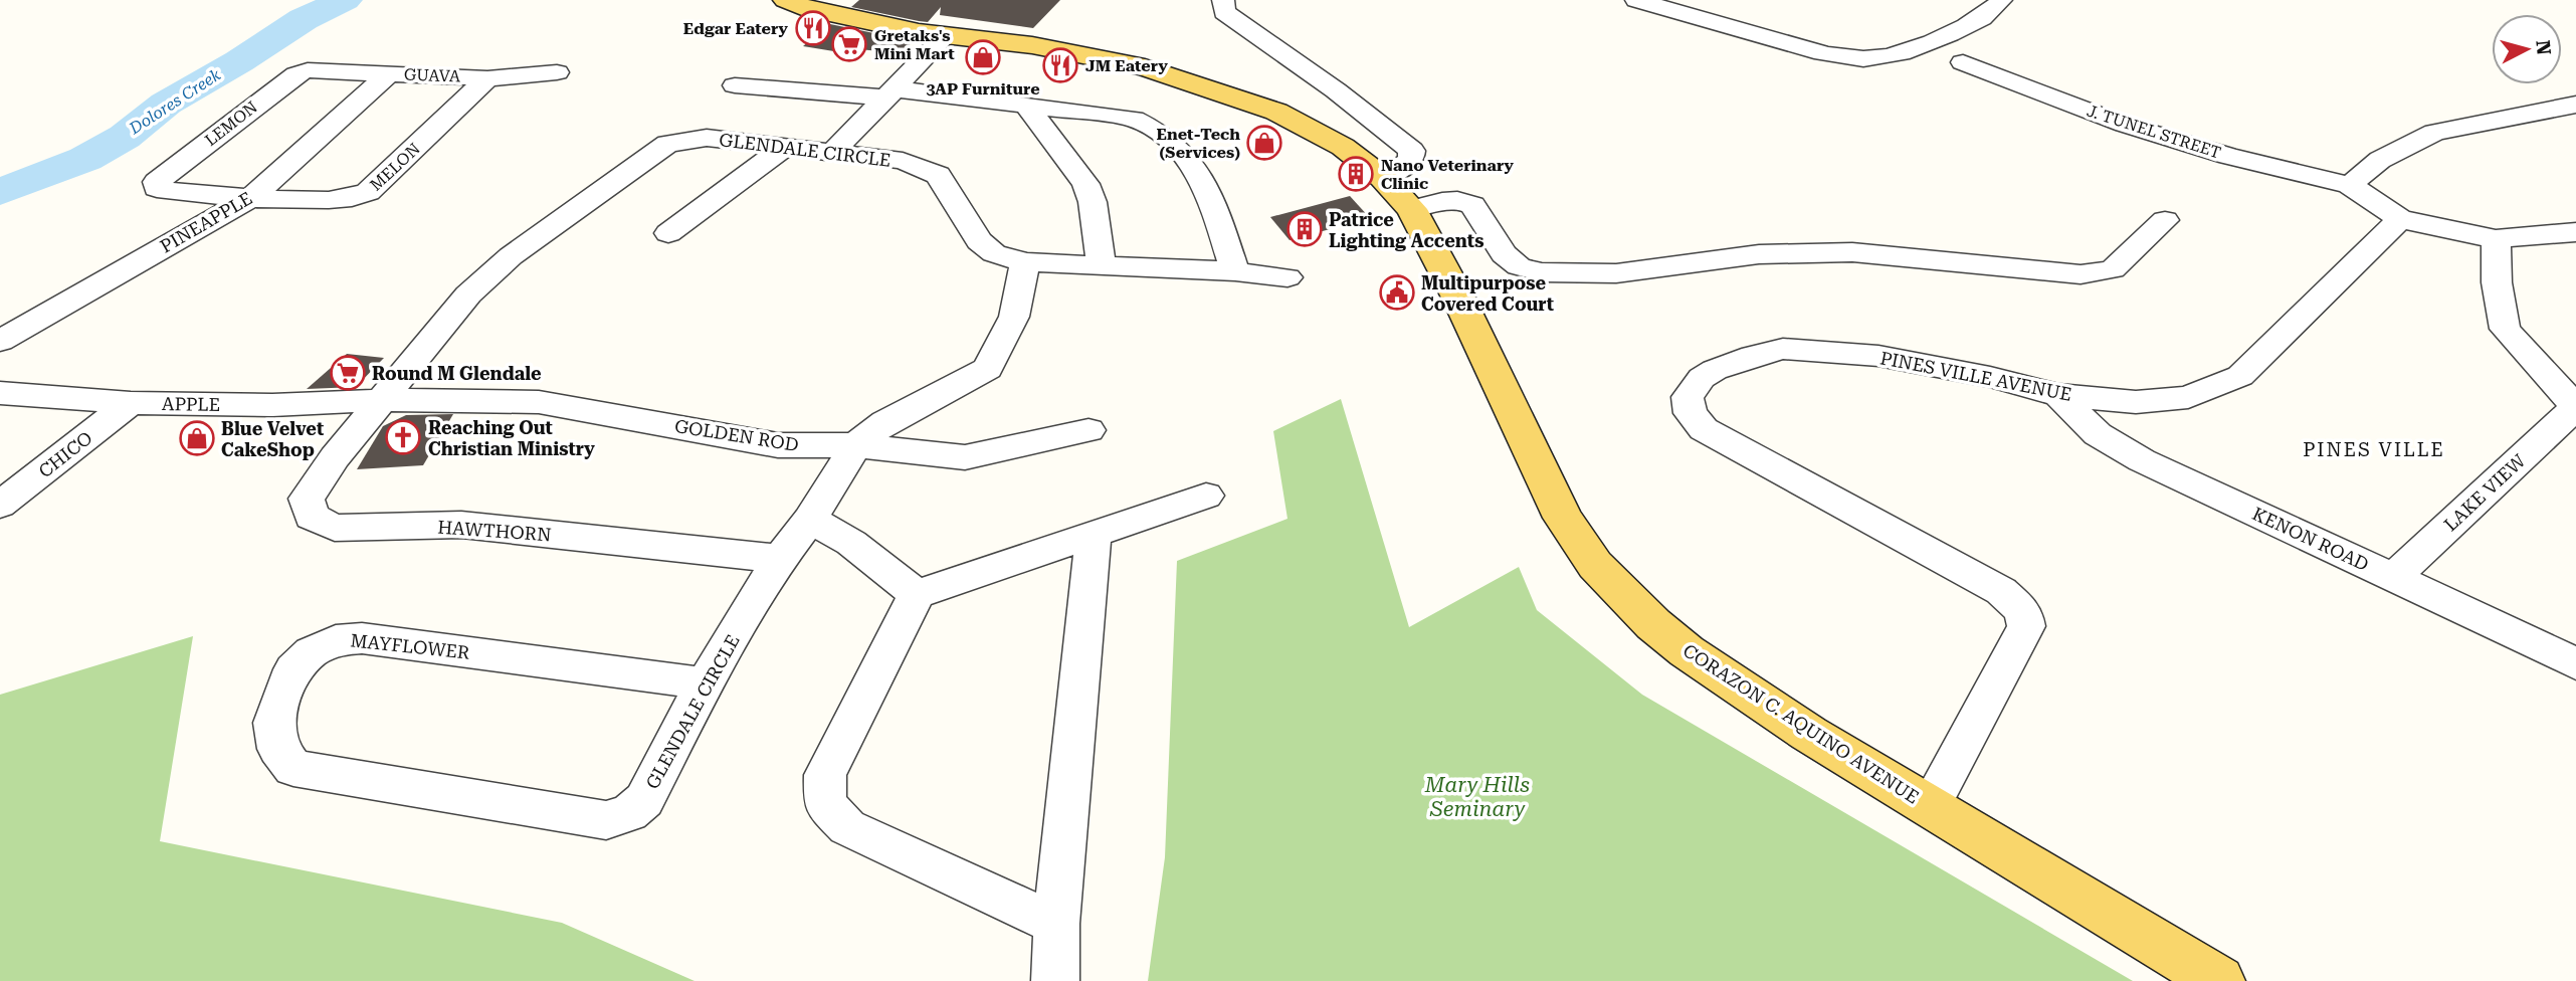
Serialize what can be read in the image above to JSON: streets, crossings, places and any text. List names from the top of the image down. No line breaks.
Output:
{"streets":{"main road":["CORAZON C. AQUINO AVENUE"],"street":["GUAVA","LEMON","J. TUNEL STREET","GLENDALE CIRCLE","MELON","PINEAPPLE","PINES VILLE AVENUE","APPLE","GOLDEN ROD","CHICO","LAKE VIEW","HAWTHORN","KENON ROAD","MAYFLOWER"]},"crossings":[["GUAVA","LEMON"],["GUAVA","MELON"],["GUAVA","PINEAPPLE"],["LEMON","MELON"],["GLENDALE CIRCLE","APPLE"],["GLENDALE CIRCLE","GOLDEN ROD"],["GLENDALE CIRCLE","HAWTHORN"],["GLENDALE CIRCLE","MAYFLOWER"],["MELON","PINEAPPLE"],["PINES VILLE AVENUE","KENON ROAD"],["PINES VILLE AVENUE","CORAZON C. AQUINO AVENUE"],["APPLE","GOLDEN ROD"],["APPLE","CHICO"],["APPLE","HAWTHORN"],["GOLDEN ROD","HAWTHORN"],["LAKE VIEW","KENON ROAD"]],"districts":["PINES VILLE"],"water":["Dolores Creek"],"parks":["Mary Hills Seminary"],"places":{"restaurant":["Edgar Eatery","JM Eatery"],"supermarket":["Gretaks's Mini Mart","Round M Glendale"],"shop":["3AP Furniture","Enet-Tech (Services)","Blue Velvet CakeShop"],"building":["Nano Veterinary Clinic","Patrice Lighting Accents"],"public building":["Multipurpose Covered Court"],"church":["Reaching Out Christian Ministry"]},"north":"right"}
